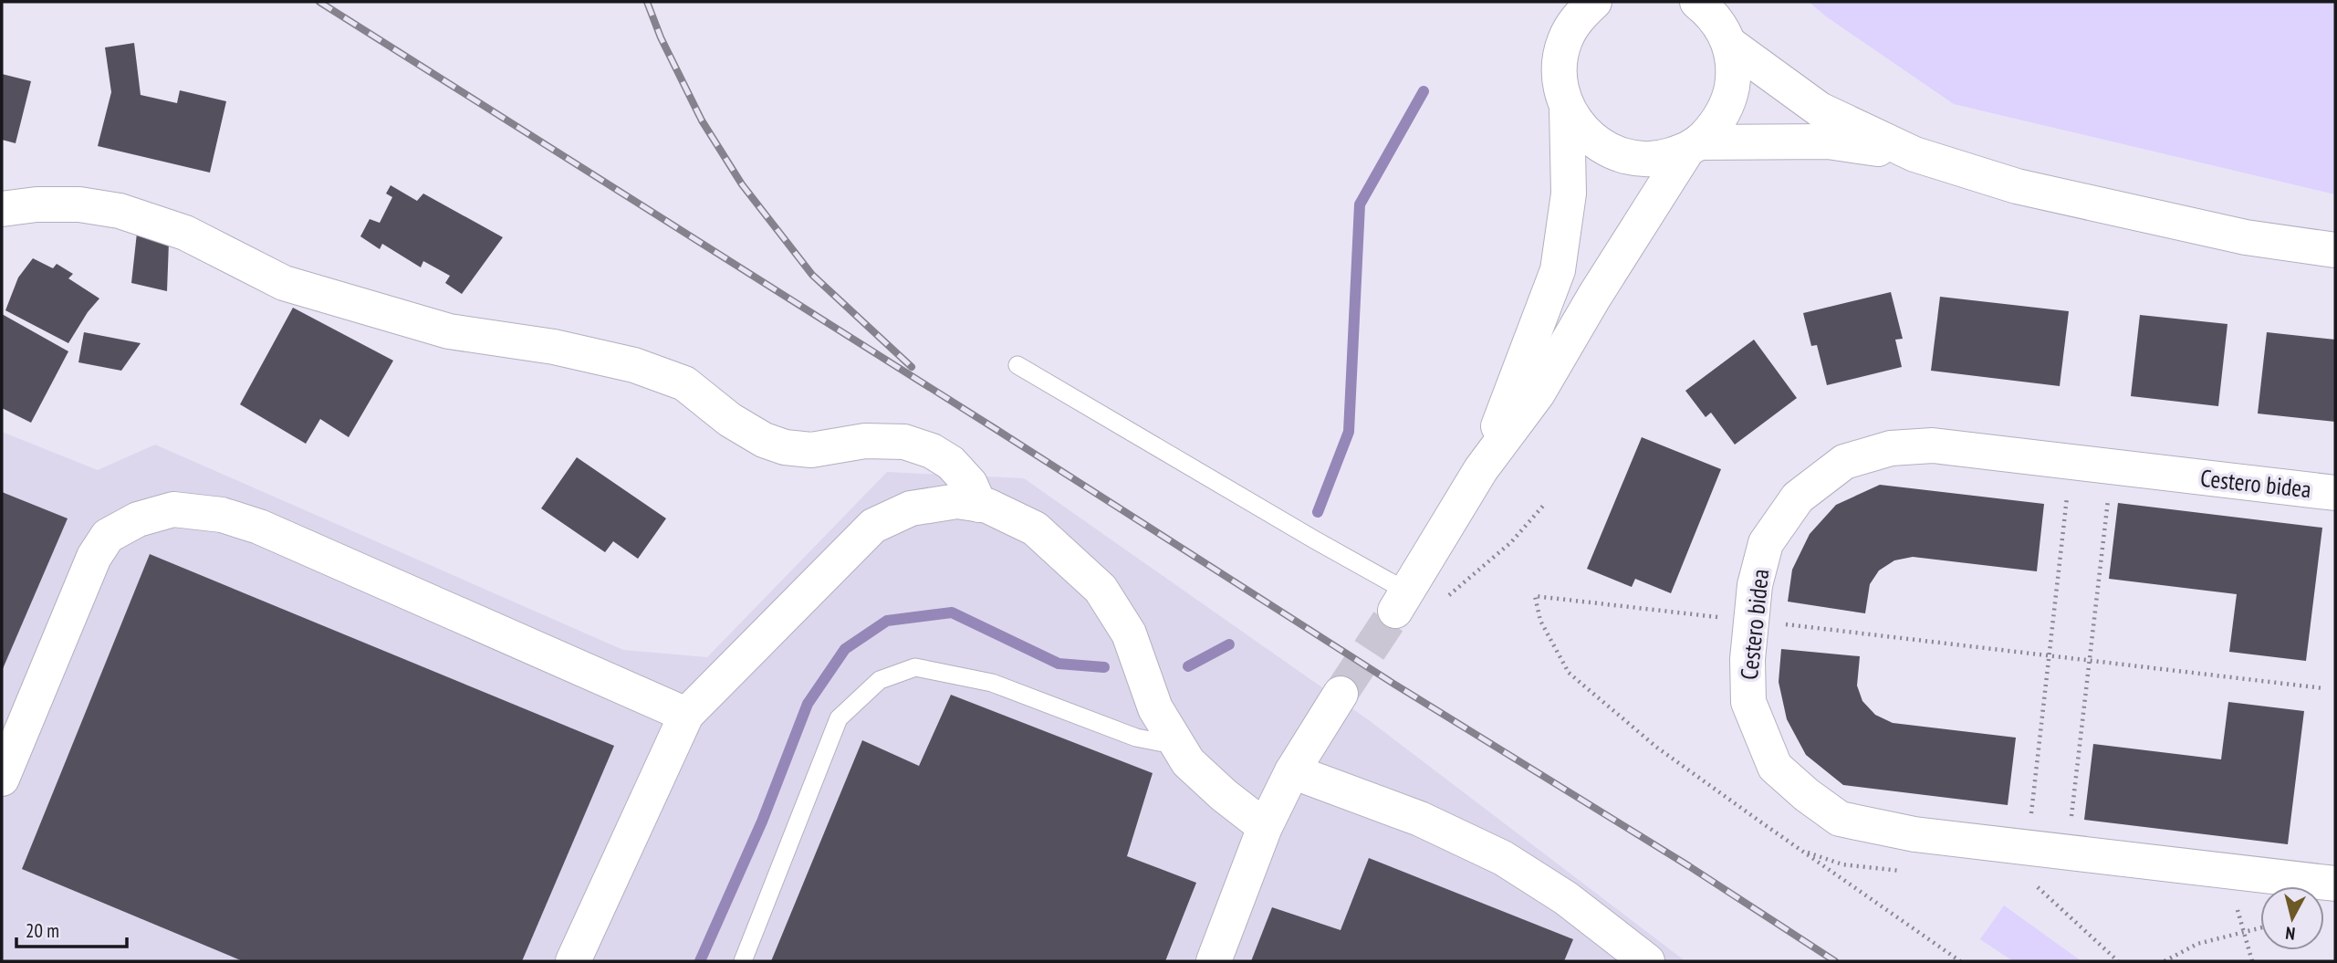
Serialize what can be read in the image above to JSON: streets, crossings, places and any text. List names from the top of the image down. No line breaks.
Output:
{"streets":{"street":["Cestero bidea"]},"scale_bar":"20 m","north":"bottom"}
